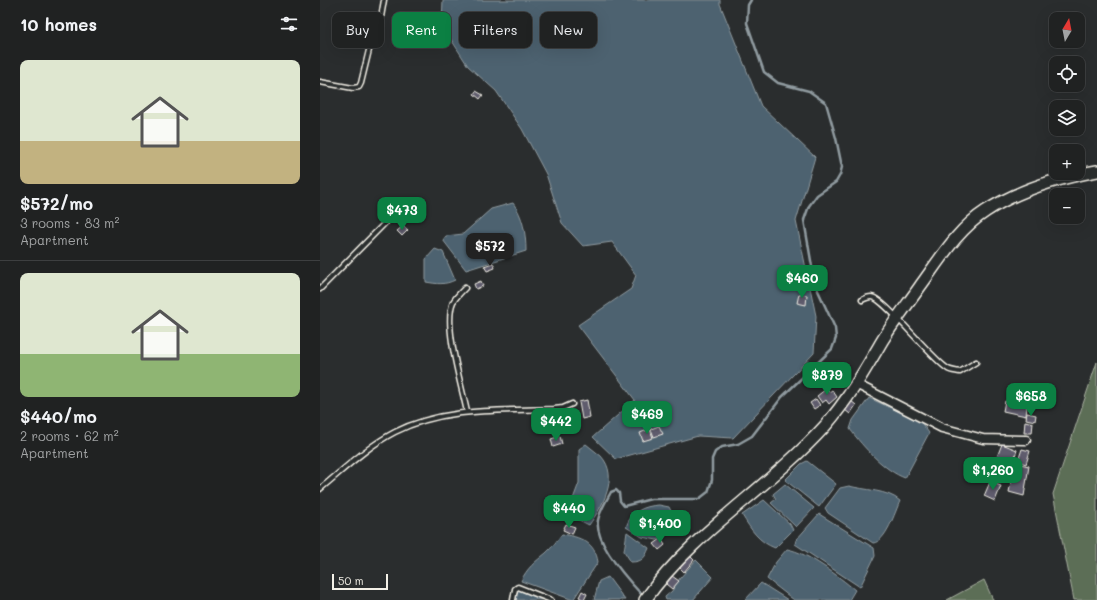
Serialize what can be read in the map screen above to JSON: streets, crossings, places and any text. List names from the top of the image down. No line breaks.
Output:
{"scale_bar":"50 m","north":"top","page":{"heading":"10 homes","map_buttons":["+","−"],"chip":["Buy","Rent","Filters","New"],"list":[{"name":"$572/mo","note":"3 rooms · 83 m² · Apartment"},{"name":"$440/mo","note":"2 rooms · 62 m² · Apartment"}],"price":["$473","$572","$460","$879","$658","$469","$442","$1,260","$440","$1,400"],"scale":"50 m"}}
